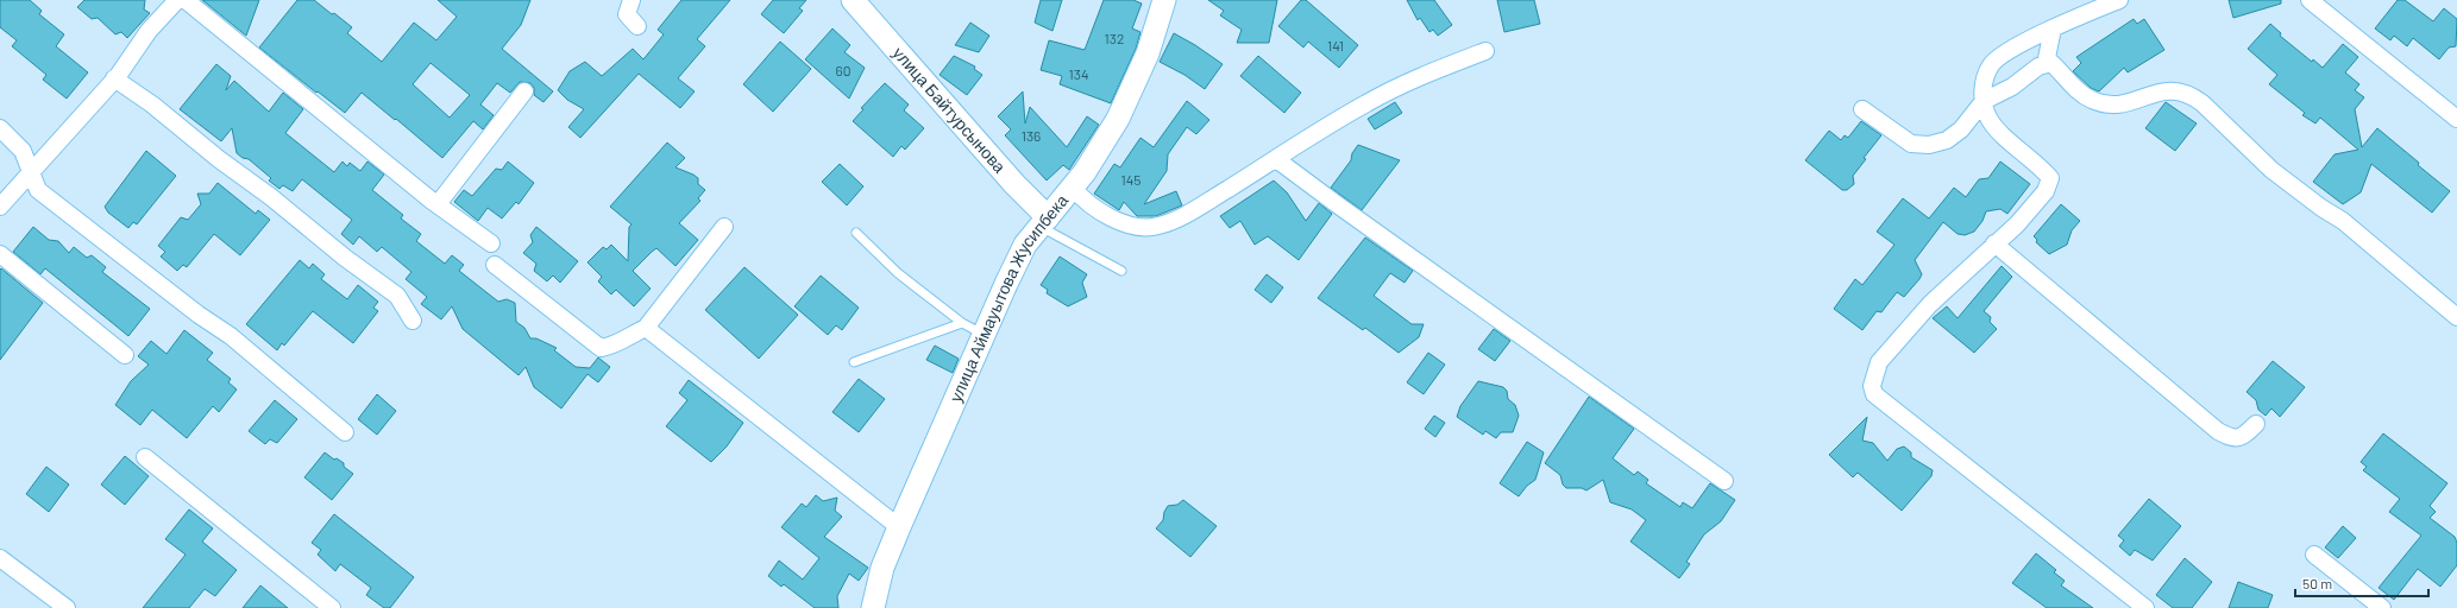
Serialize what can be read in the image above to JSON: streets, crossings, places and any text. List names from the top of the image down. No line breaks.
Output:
{"streets":{"street":["улица Байтурсынова","улица Аймауытова Жусипбека"]},"crossings":[["улица Байтурсынова","улица Аймауытова Жусипбека"]],"house_numbers":["132","141","60","134","136","145"],"scale_bar":"50 m"}
